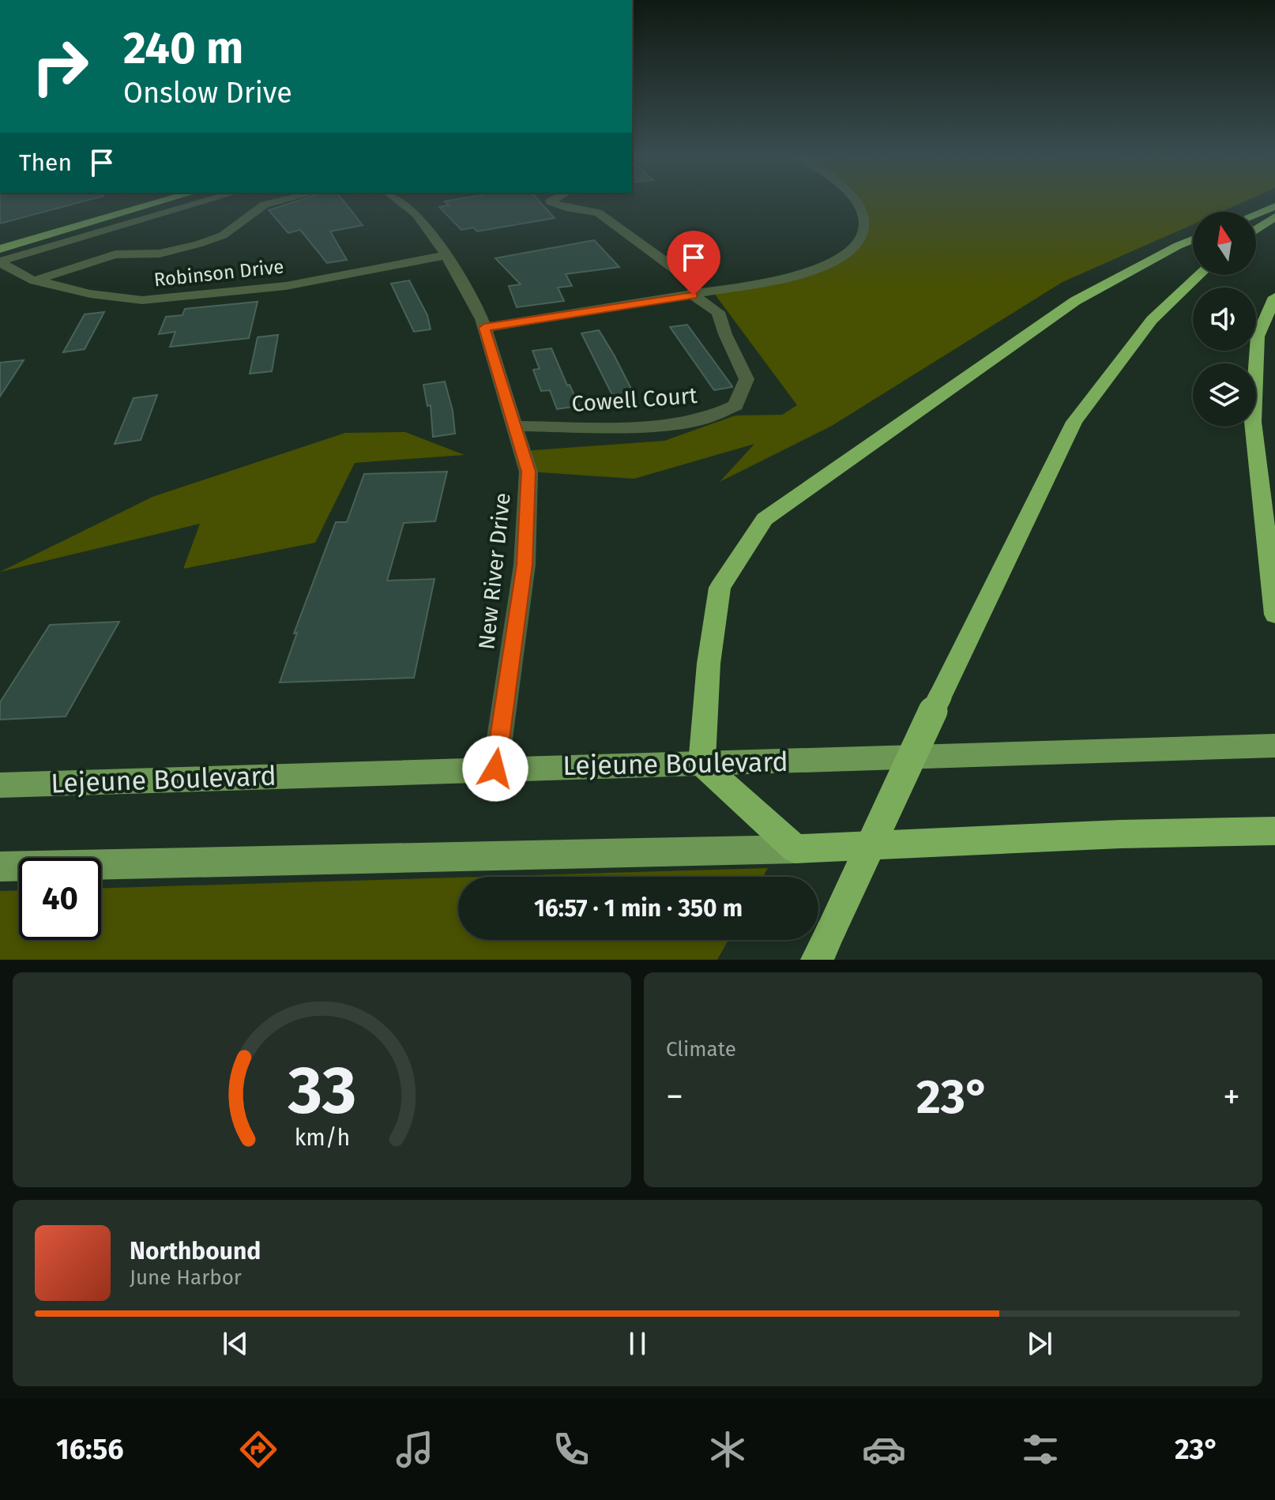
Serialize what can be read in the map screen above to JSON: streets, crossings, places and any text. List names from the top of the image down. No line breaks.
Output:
{"streets":{"main road":["Lejeune Boulevard"],"street":["Robinson Drive","Cowell Court","New River Drive"]},"crossings":[["Robinson Drive","New River Drive"],["Cowell Court","New River Drive"],["New River Drive","Lejeune Boulevard"]],"north":"top","page":{"turn":["240 m","Onslow Drive"],"then":"Then","limit":"40","trip":"16:57 · 1 min · 350 m","tile":"Climate","heat":["−","23°","+"],"song":["Northbound","June Harbor"],"tabs":["16:56","23°"],"gauge":["33","km/h"]}}
